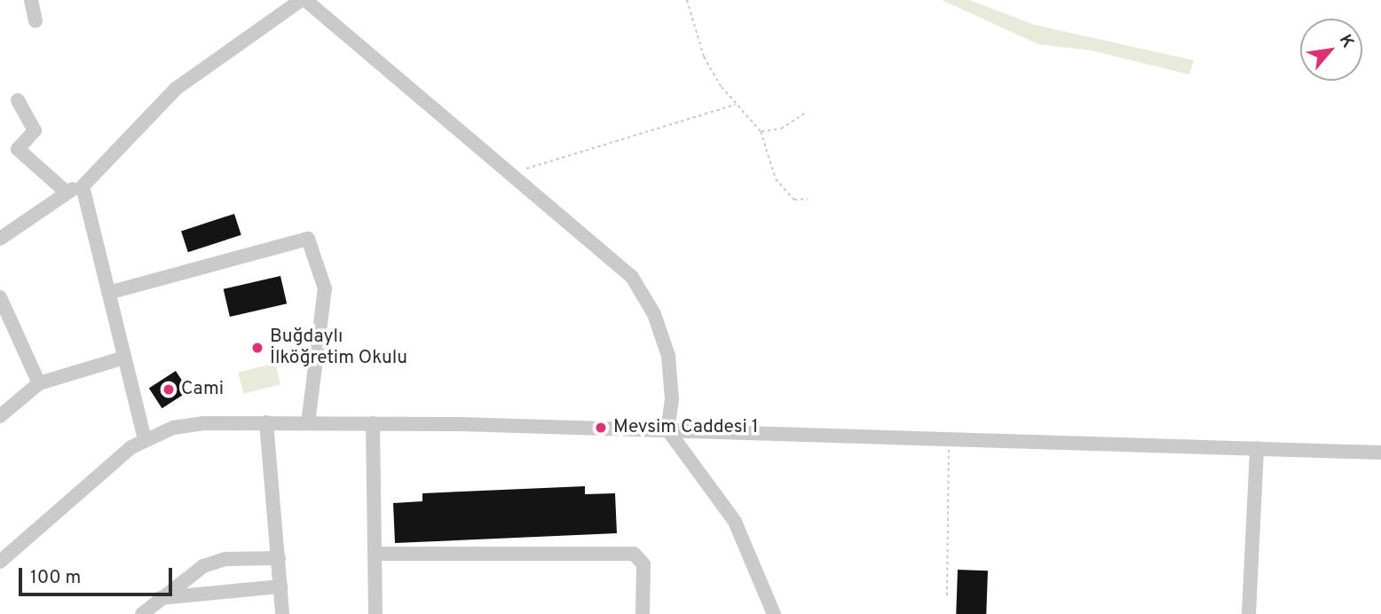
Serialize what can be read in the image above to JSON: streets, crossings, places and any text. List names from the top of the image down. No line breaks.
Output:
{"places":["Buğdaylı İlköğretim Okulu","Cami","Mevsim Caddesi 1"],"scale_bar":"100 m","north":"top right"}
